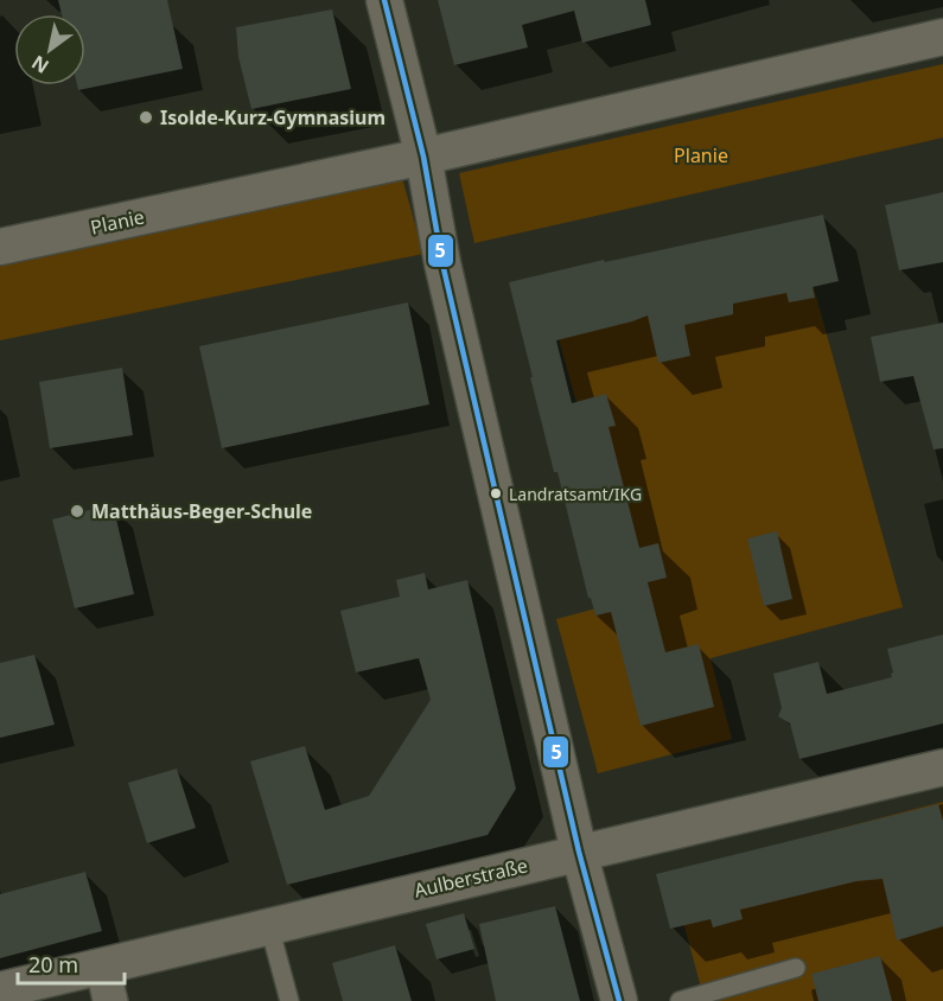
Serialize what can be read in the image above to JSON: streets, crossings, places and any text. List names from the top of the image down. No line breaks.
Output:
{"streets":{"street":["Planie","Aulberstraße"]},"parks":["Planie"],"places":["Isolde-Kurz-Gymnasium","Landratsamt/IKG","Matthäus-Beger-Schule"],"lines":["transit line 5"],"scale_bar":"20 m","north":"bottom left"}
